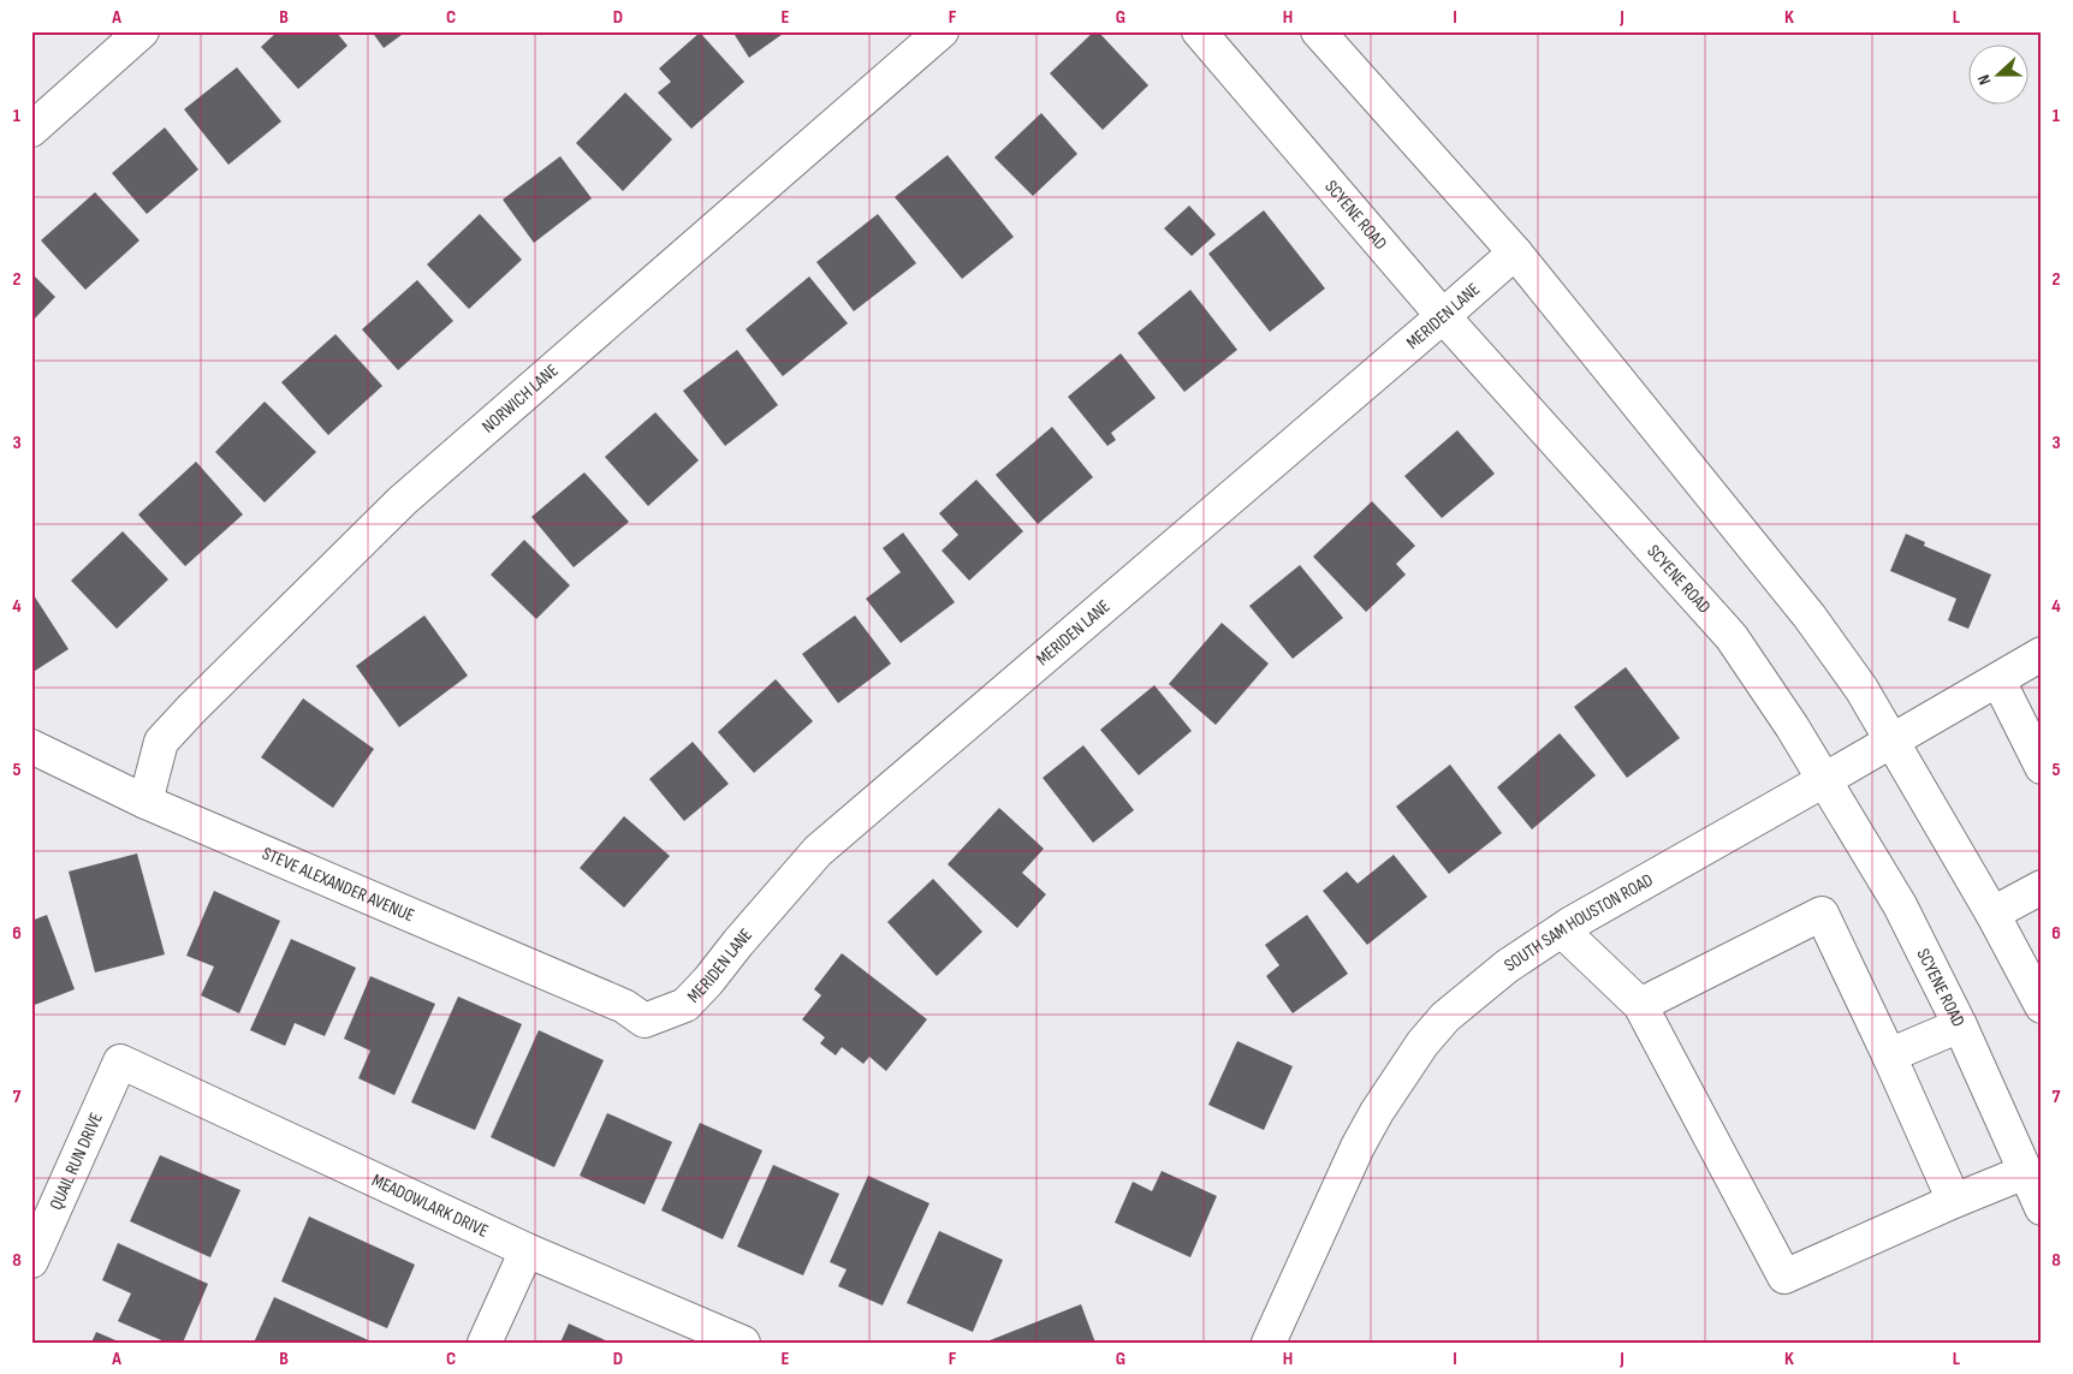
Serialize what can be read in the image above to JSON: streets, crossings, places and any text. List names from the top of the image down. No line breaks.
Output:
{"streets":{"street":["SCYENE ROAD","MERIDEN LANE","NORWICH LANE","STEVE ALEXANDER AVENUE","SOUTH SAM HOUSTON ROAD","QUAIL RUN DRIVE","MEADOWLARK DRIVE"]},"crossings":[["SCYENE ROAD","MERIDEN LANE"],["SCYENE ROAD","SOUTH SAM HOUSTON ROAD"],["MERIDEN LANE","STEVE ALEXANDER AVENUE"],["NORWICH LANE","STEVE ALEXANDER AVENUE"],["QUAIL RUN DRIVE","MEADOWLARK DRIVE"]],"north":"left","grid":{"columns":["A","B","C","D","E","F","G","H","I","J","K","L"],"rows":["1","2","3","4","5","6","7","8"]}}
